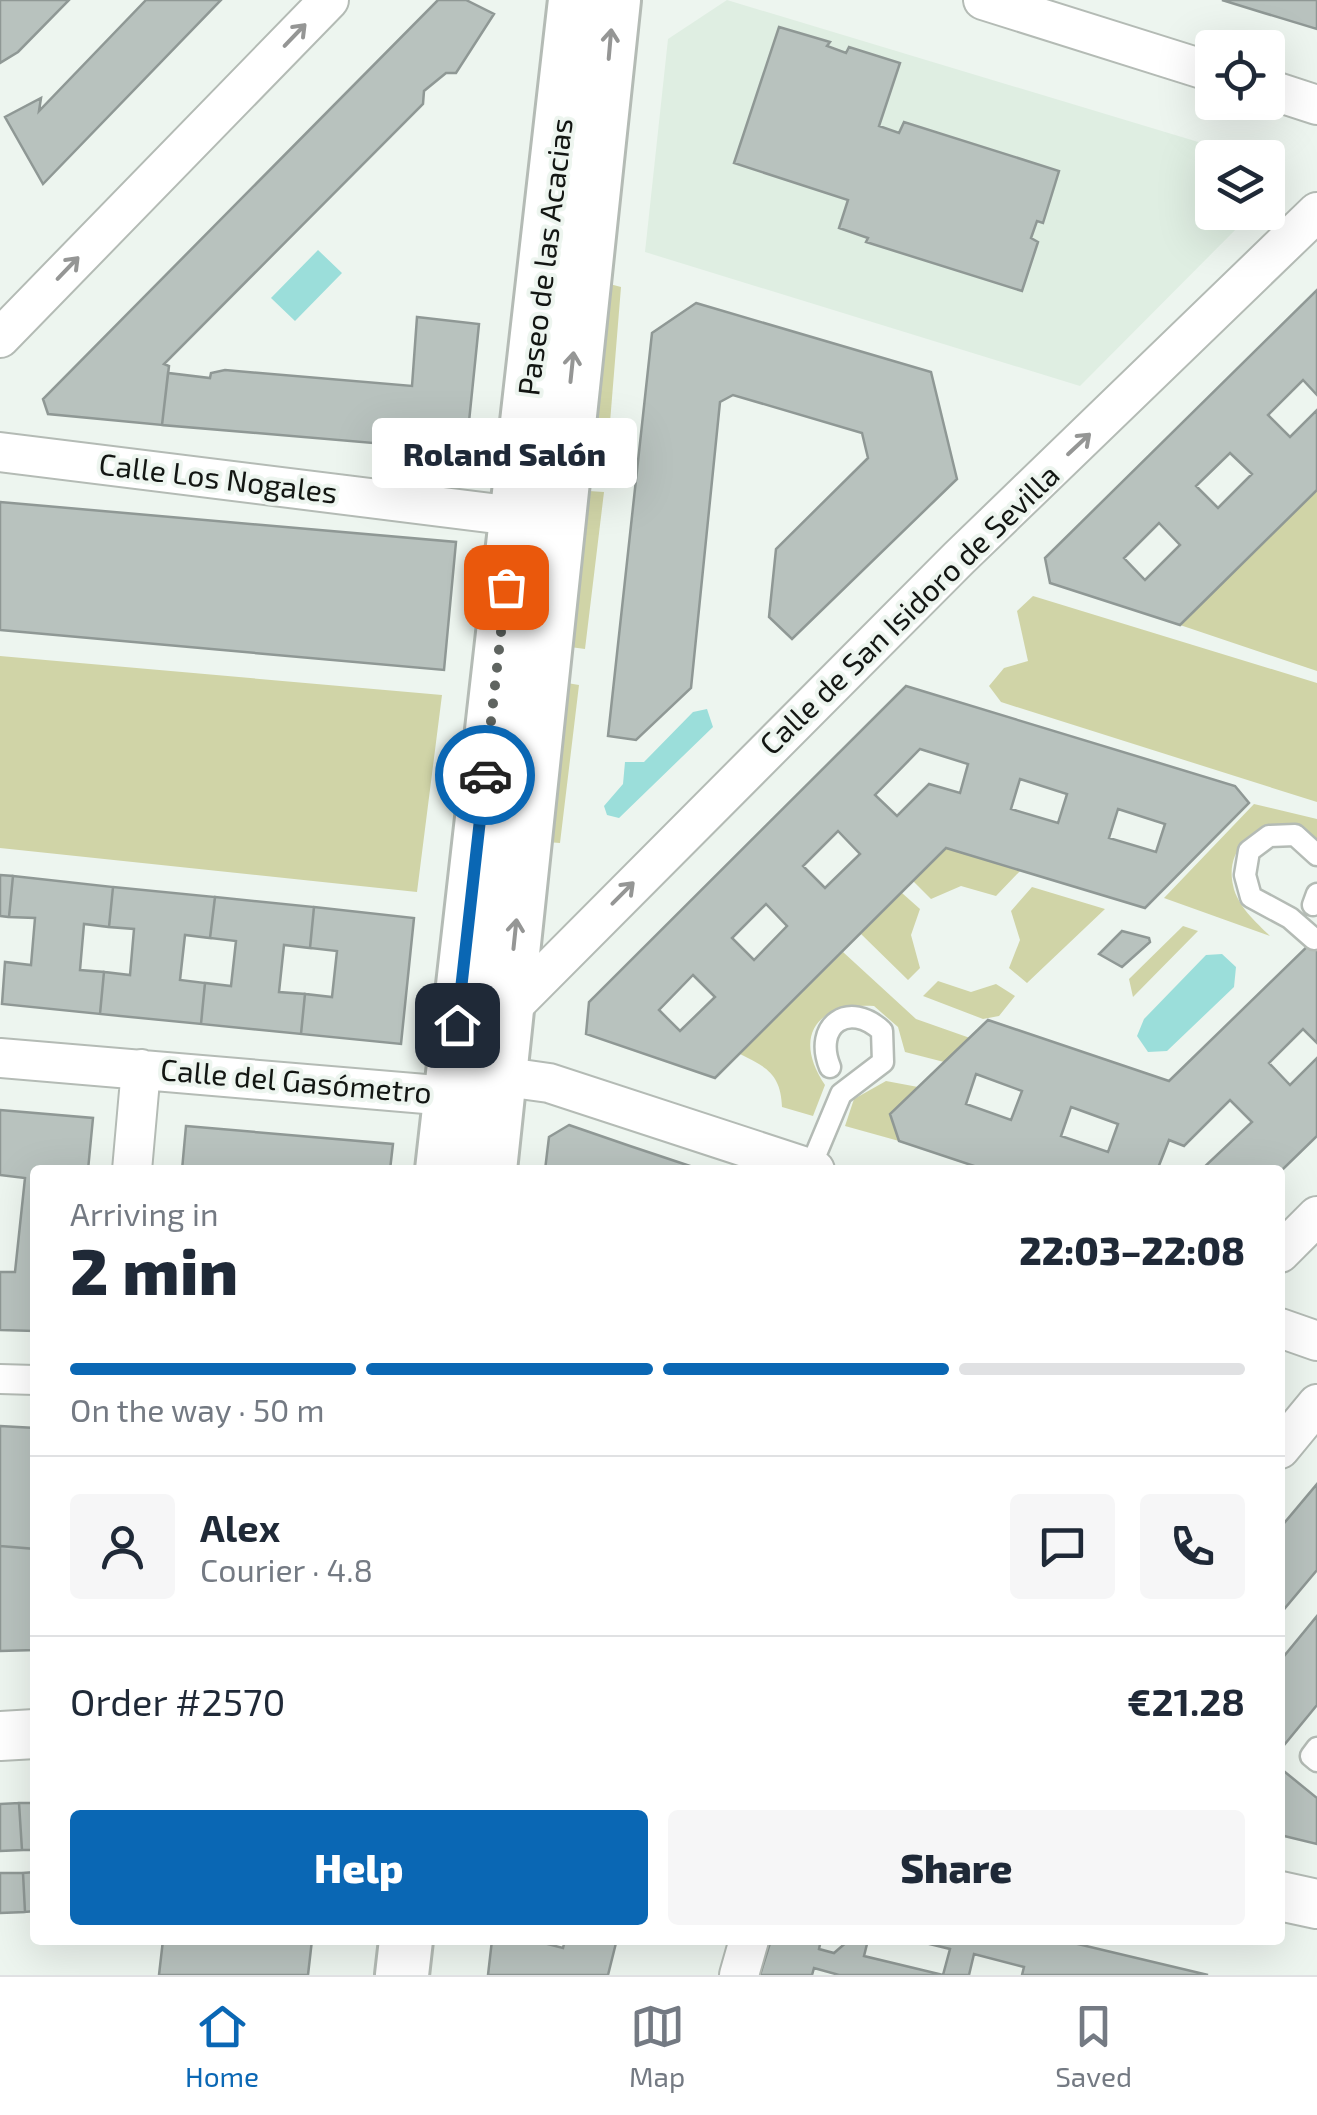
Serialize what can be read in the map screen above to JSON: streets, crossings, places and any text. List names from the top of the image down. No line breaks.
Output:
{"streets":{"main road":["Paseo de las Acacias"],"street":["Calle Los Nogales","Calle de San Isidoro de Sevilla","Calle del Gasómetro"]},"crossings":[["Paseo de las Acacias","Calle Los Nogales"],["Paseo de las Acacias","Calle de San Isidoro de Sevilla"],["Paseo de las Acacias","Calle del Gasómetro"]],"one_way":["Calle de San Isidoro de Sevilla"],"places":["Roland Salón"],"page":{"bubble":"Roland Salón","heading":["2 min","Arriving in","22:03–22:08"],"panel":["Alex","Courier · 4.8","Order #2570","€21.28"],"bar":"On the way · 50 m","buttons":["Help","Share"],"tabs":["Home","Map","Saved"]}}
